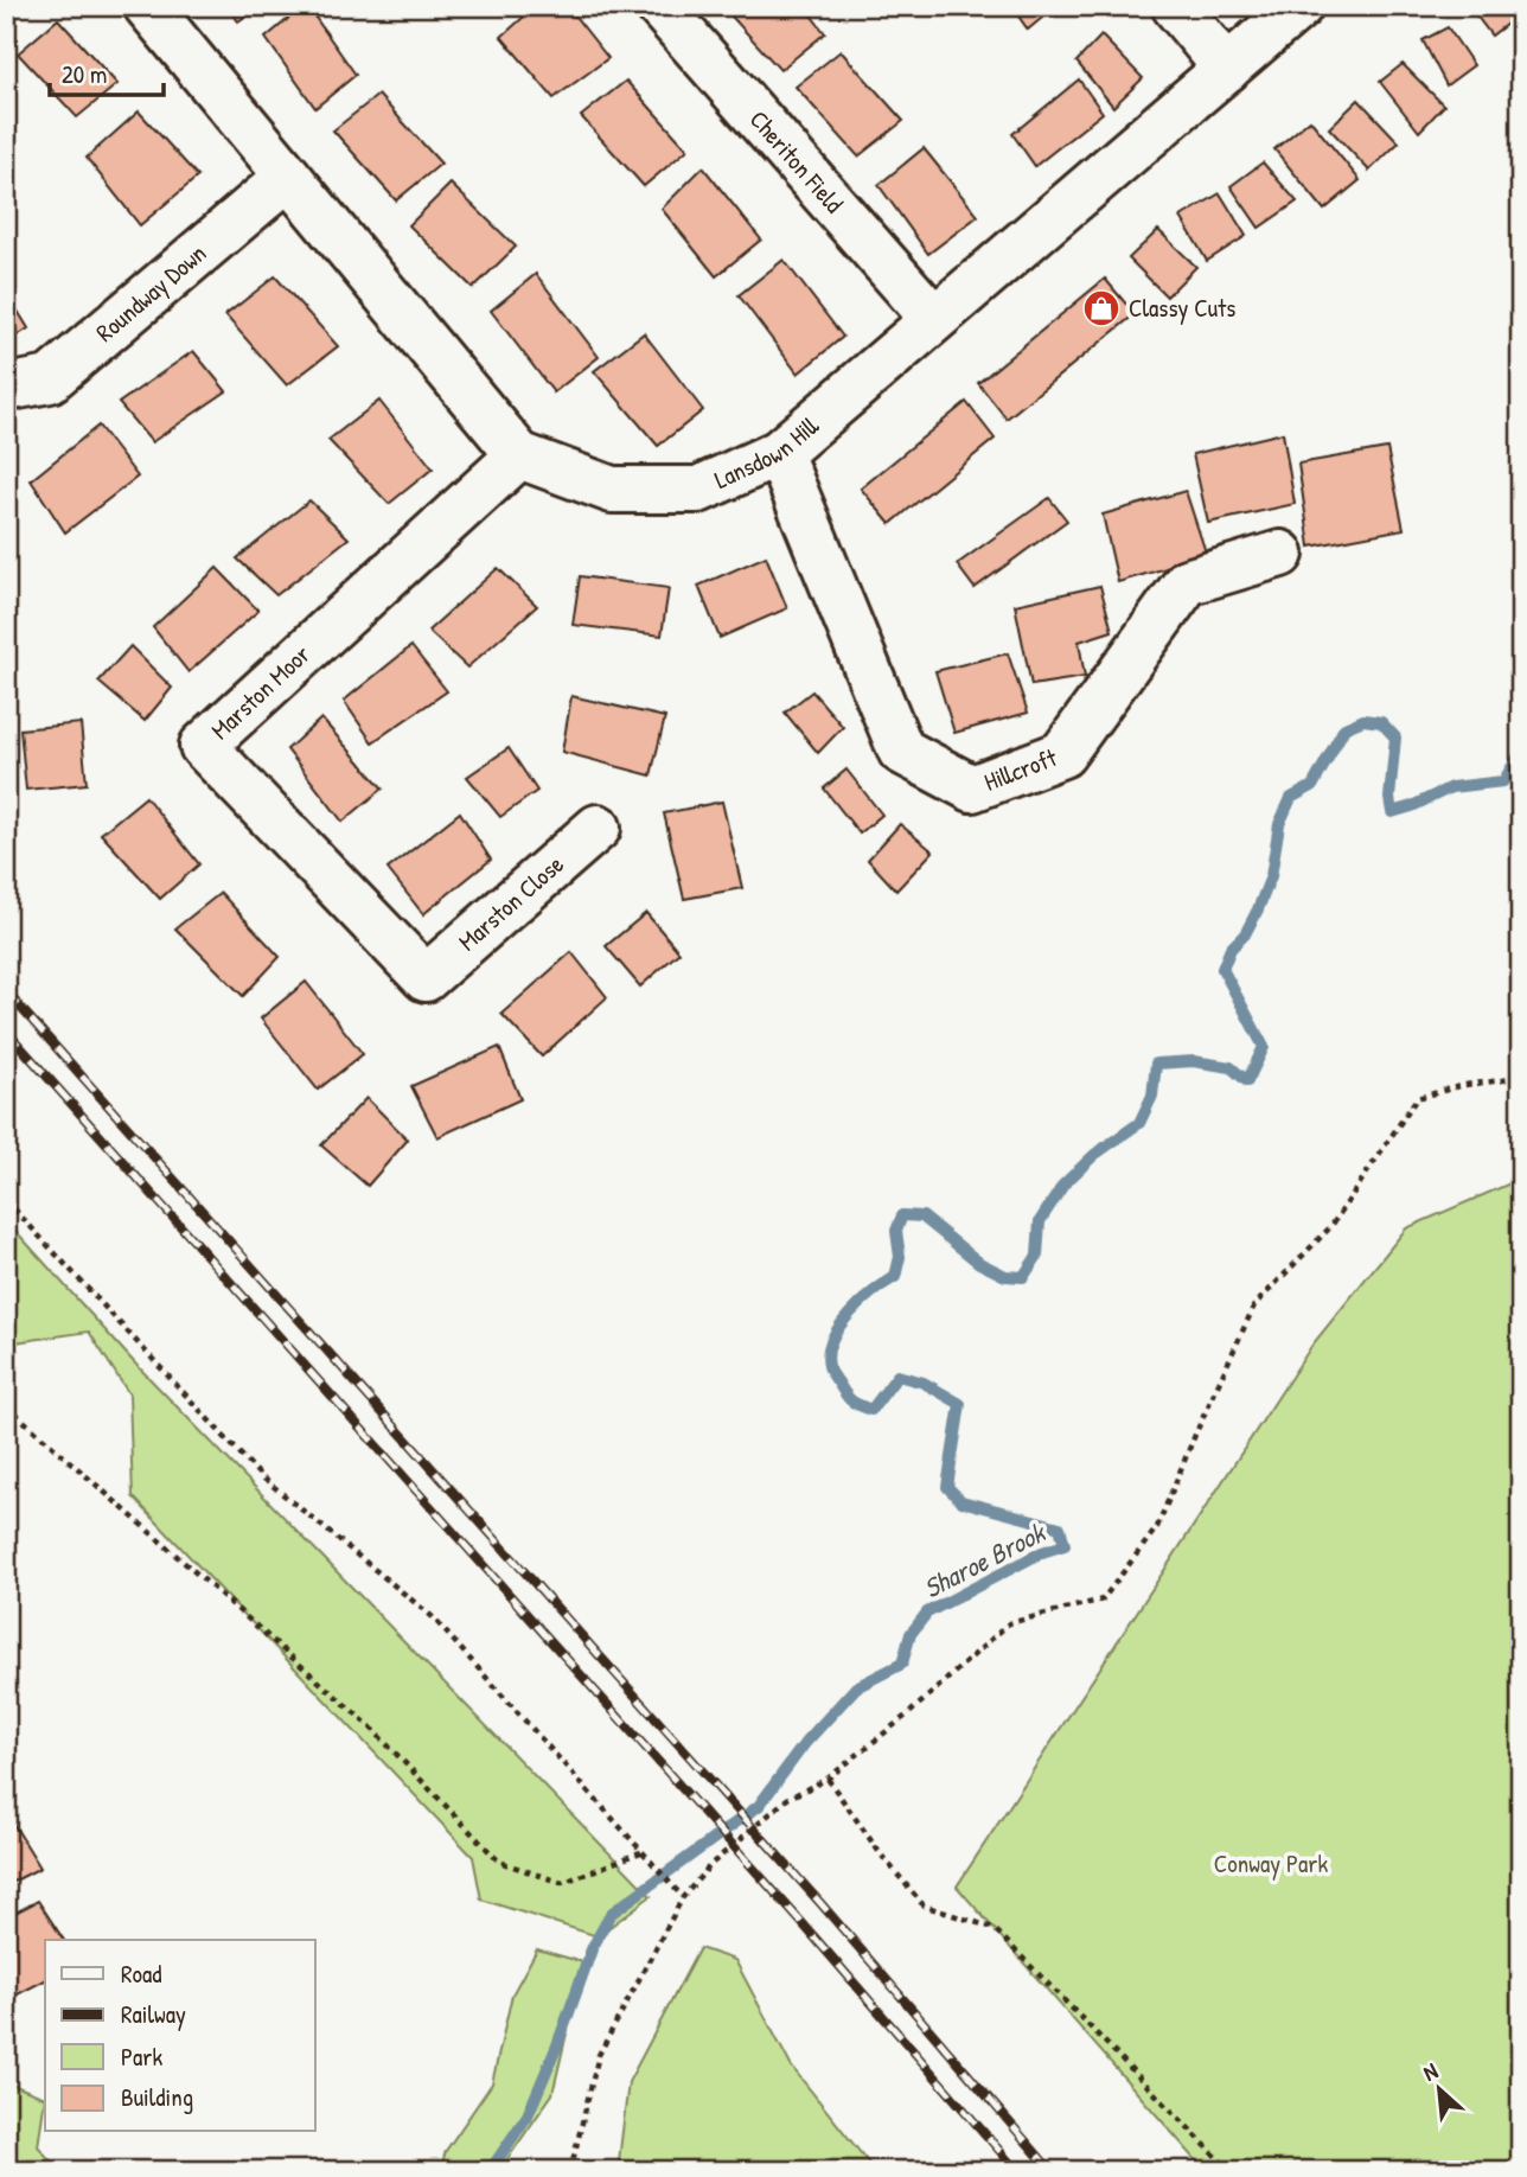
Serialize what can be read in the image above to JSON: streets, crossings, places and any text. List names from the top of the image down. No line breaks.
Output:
{"streets":{"street":["Cheriton Field","Roundway Down","Lansdown Hill","Marston Moor","Hillcroft","Marston Close"]},"crossings":[["Cheriton Field","Lansdown Hill"],["Roundway Down","Lansdown Hill"],["Lansdown Hill","Marston Moor"],["Lansdown Hill","Hillcroft"],["Marston Moor","Marston Close"]],"water":["Sharoe Brook"],"parks":["Conway Park"],"places":{"shop":["Classy Cuts"]},"legend":["Road","Railway","Park","Building"],"scale_bar":"20 m","north":"top left"}
